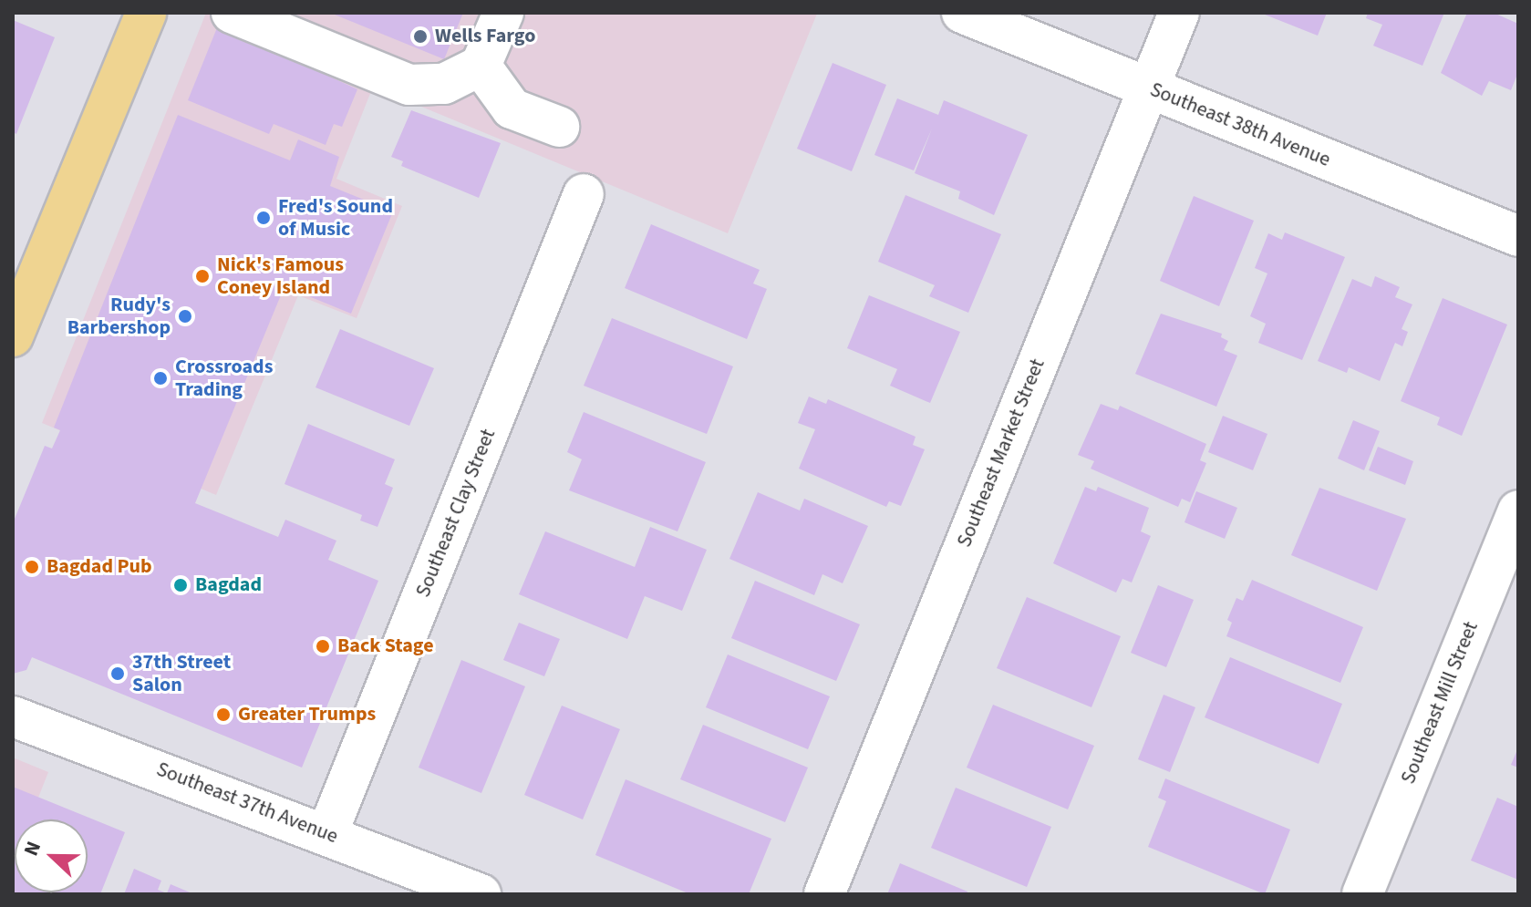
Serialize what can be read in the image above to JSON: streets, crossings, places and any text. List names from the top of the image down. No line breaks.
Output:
{"streets":{"street":["Southeast 38th Avenue","Southeast Market Street","Southeast Clay Street","Southeast Mill Street","Southeast 37th Avenue"]},"crossings":[["Southeast 38th Avenue","Southeast Market Street"],["Southeast Clay Street","Southeast 37th Avenue"]],"places":["Wells Fargo","Fred's Sound of Music","Nick's Famous Coney Island","Rudy's Barbershop","Crossroads Trading","Bagdad Pub","Bagdad","Back Stage","37th Street Salon","Greater Trumps"],"north":"left"}
